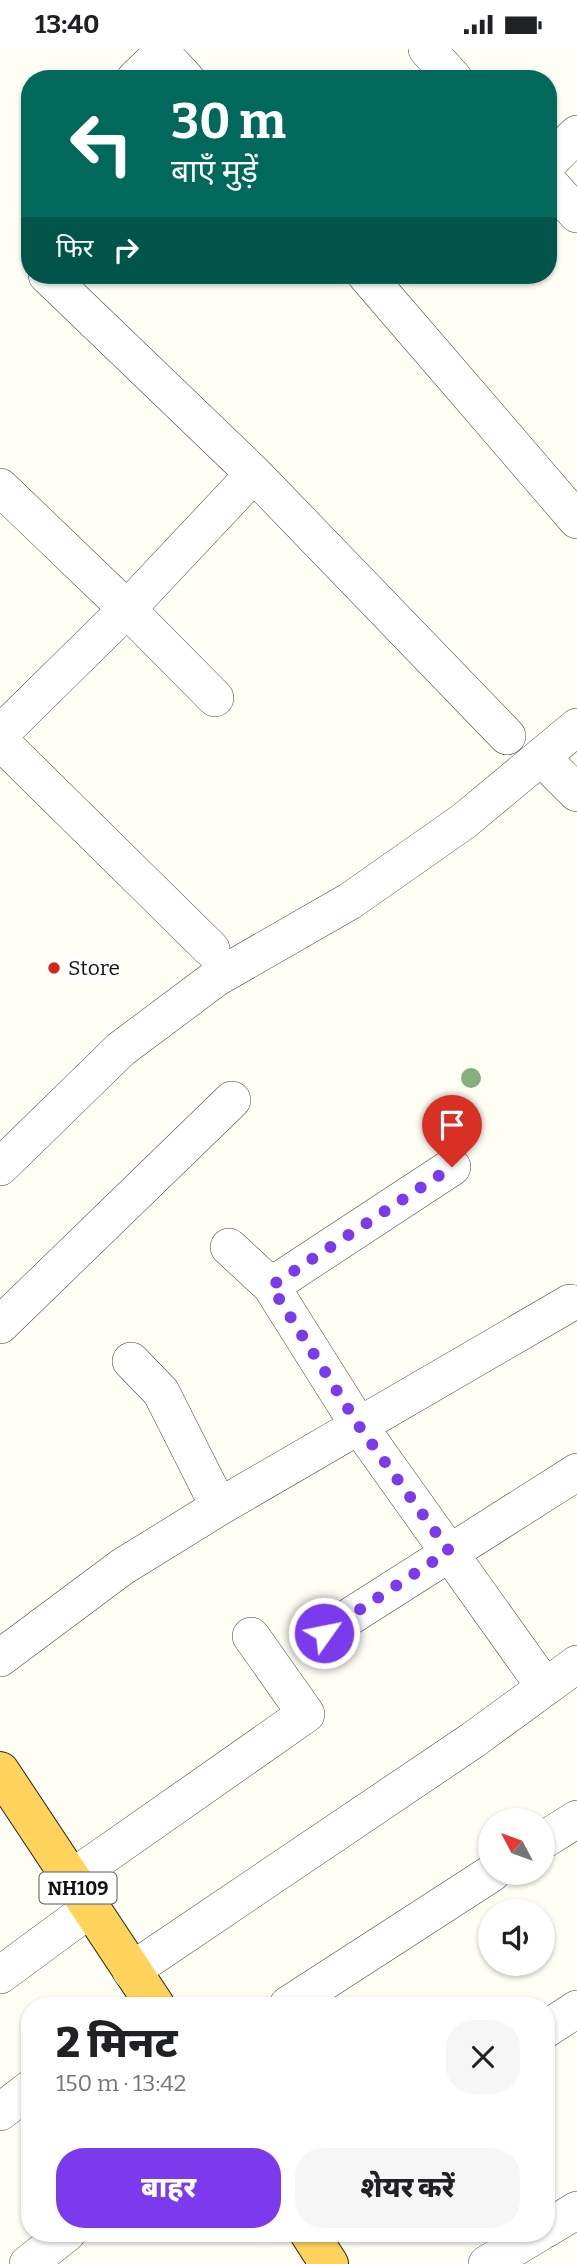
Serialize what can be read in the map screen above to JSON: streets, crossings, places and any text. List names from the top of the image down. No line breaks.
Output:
{"streets":{"highway":["NH109"]},"places":["Store"],"north":"top left","page":{"status":"13:40","turn":["30 m","बाएँ मुड़ें"],"then":"फिर","heading":["2 मिनट","150 m · 13:42"],"buttons":["बाहर","शेयर करें"]}}
